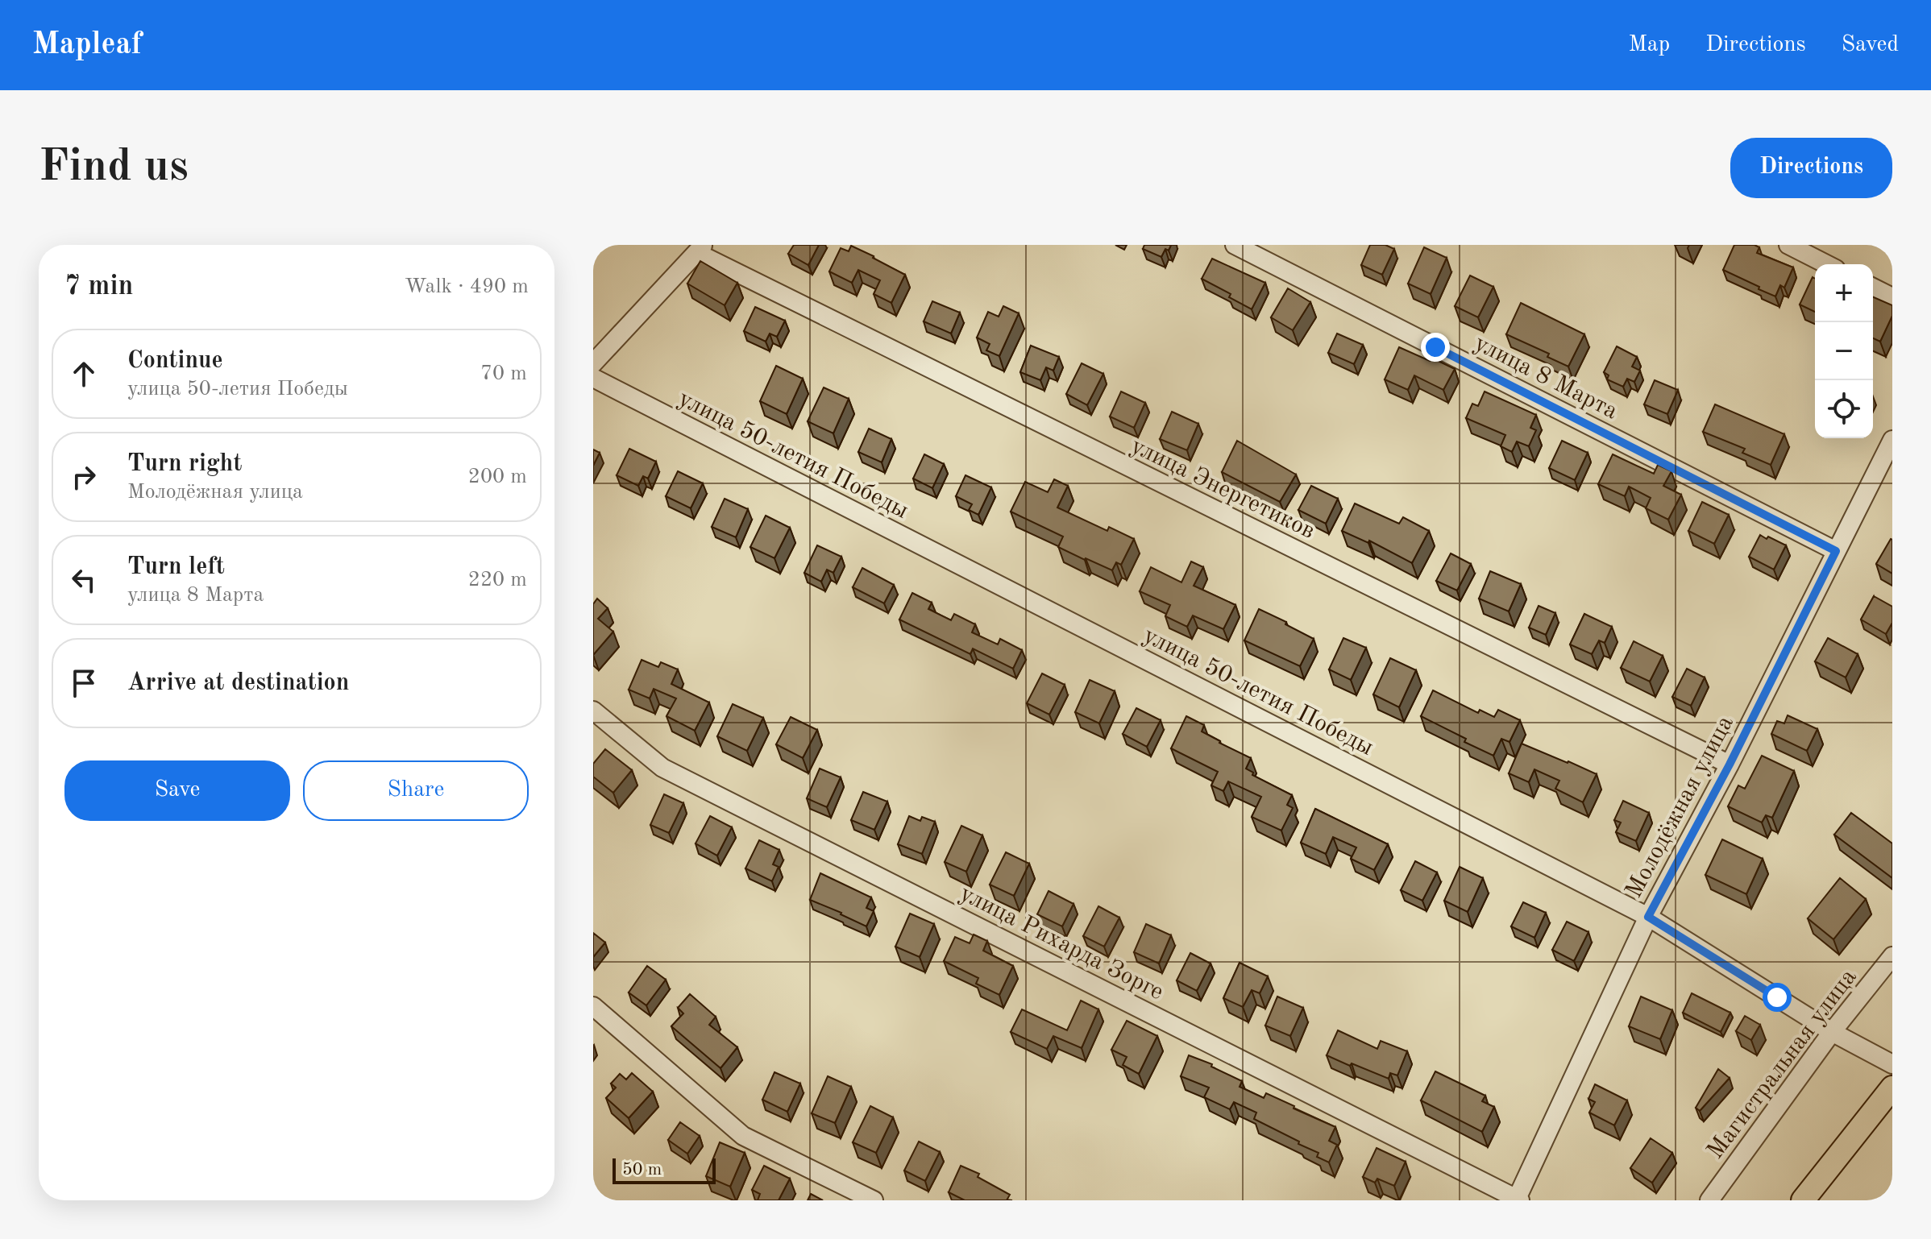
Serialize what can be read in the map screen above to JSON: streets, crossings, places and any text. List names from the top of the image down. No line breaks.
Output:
{"streets":{"street":["улица 8 Марта","улица 50-летия Победы","улица Энергетиков","Молодёжная улица","улица Рихарда Зорге","Магистральная улица"]},"crossings":[["улица 8 Марта","Молодёжная улица"],["улица 50-летия Победы","Молодёжная улица"],["улица 50-летия Победы","Магистральная улица"],["улица Энергетиков","Молодёжная улица"],["Молодёжная улица","улица Рихарда Зорге"]],"scale_bar":"50 m","page":{"header":"Mapleaf","nav":["Map","Directions","Saved"],"buttons":["Directions",["Save","Share"]],"title":"Find us","heading":["7 min","Walk · 490 m"],"map_buttons":["+","−"],"list":[["Continue","улица 50-летия Победы","70 m"],["Turn right","Молодёжная улица","200 m"],["Turn left","улица 8 Марта","220 m"],"Arrive at destination"],"scale":"50 m"}}
